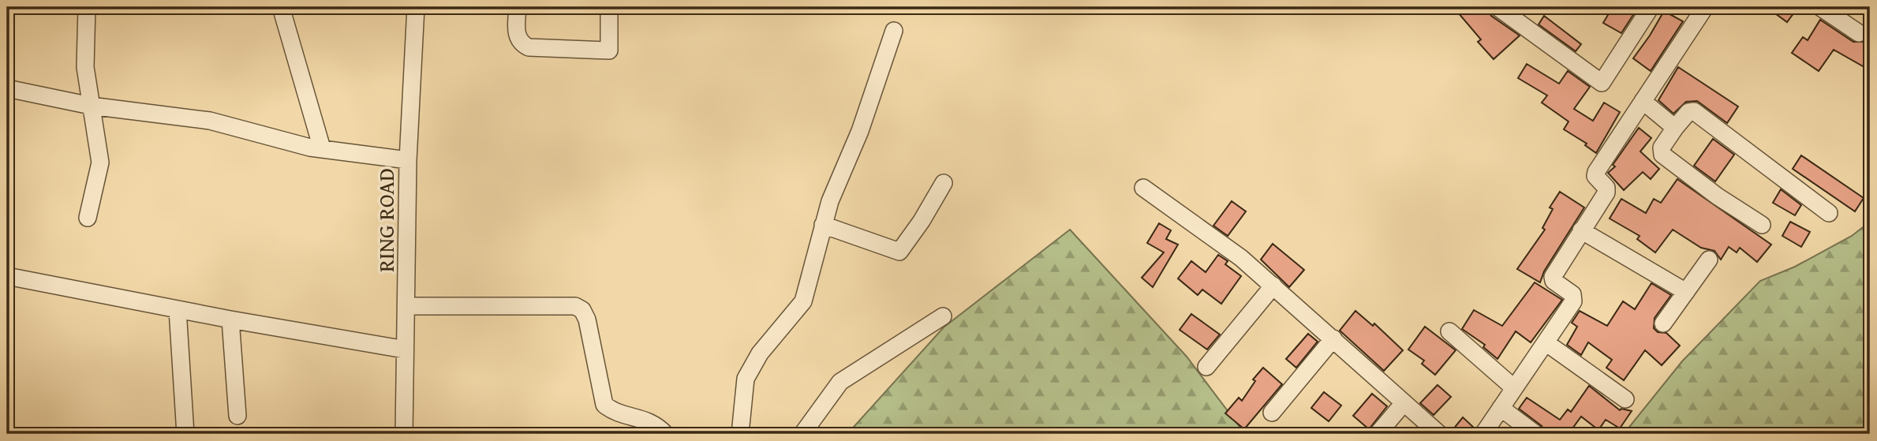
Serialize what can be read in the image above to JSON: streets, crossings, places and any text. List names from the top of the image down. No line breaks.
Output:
{"streets":{"street":["RING ROAD"]}}
